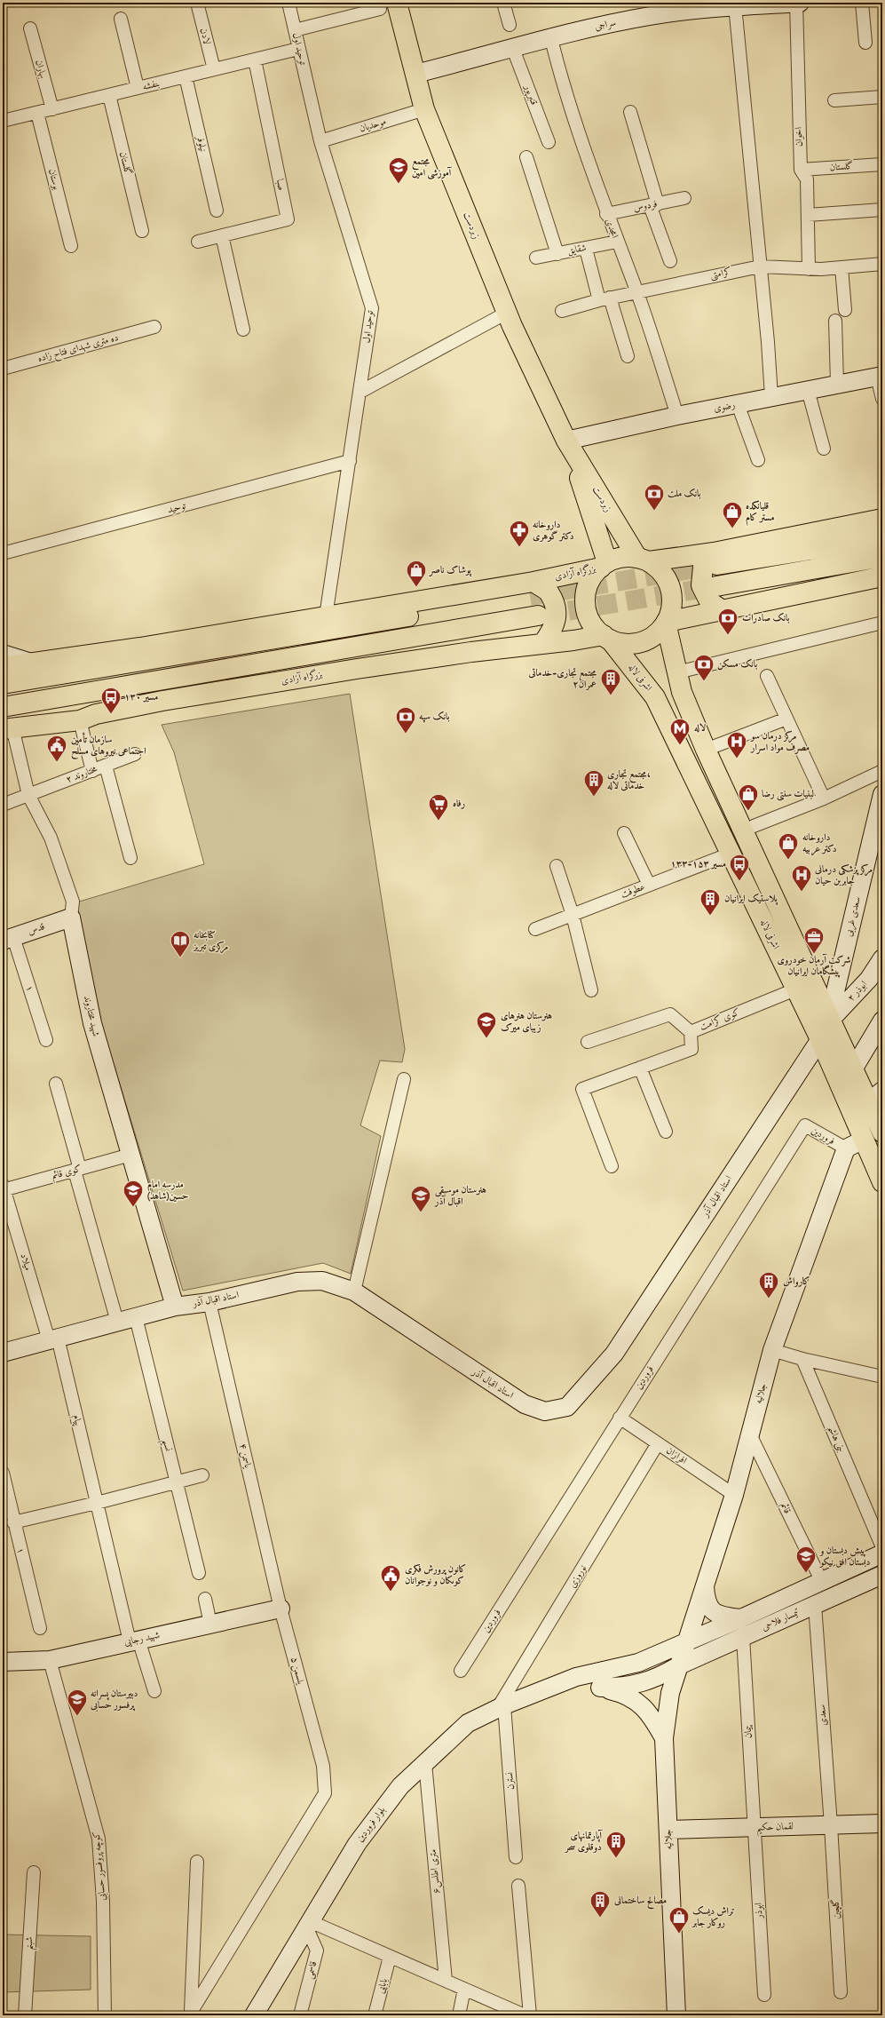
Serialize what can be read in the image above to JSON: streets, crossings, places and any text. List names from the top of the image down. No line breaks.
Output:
{"streets":{"main road":["سراجی","زبردست","رضوی","بزرگراه آزادی","اشرفی لاله","سعدی غربی","قدس","ابوذر ۲","شهید مختاروند","استاد اقبال آذر","جلالیه","تیمسار فلاحی","شهید رجایی","بلوار فروردین","لقمان حکیم"],"street":["لادن","توحید اول","بهاران","بنفشه","قنبرپور","موحدیان","اخوان","نیلوفر","گلستان","بوستان","صبا","فردوس","امجدی","شقایق","کرامتی","ده متری شهدای فتاح زاده","توحید","مختاروند ۲","عطوفت","۱","کوی کرامت","فروردین","کوی قائم","میلاد","پیام","بنی هاشم","نسیم","یاسمن ۴","افرازان","قائم","نوروزی","یلسمن ۵","سعدی","پیمان","نسترن","کوچه پروفسور حسابی","۶متری اطلس","گلچین","ابوذر","شبنم","قاسمی","بابایی"]},"crossings":[["سراجی","قنبرپور"],["سراجی","اخوان"],["سراجی","زبردست"],["سراجی","امجدی"],["لادن","بنفشه"],["توحید اول","بنفشه"],["توحید اول","موحدیان"],["توحید اول","توحید"],["توحید اول","بزرگراه آزادی"],["بهاران","بنفشه"],["بنفشه","نیلوفر"],["بنفشه","گلستان"],["بنفشه","بوستان"],["بنفشه","صبا"],["موحدیان","زبردست"],["اخوان","گلستان"],["اخوان","کرامتی"],["فردوس","امجدی"],["زبردست","رضوی"],["زبردست","بزرگراه آزادی"],["زبردست","اشرفی لاله"],["امجدی","شقایق"],["امجدی","کرامتی"],["امجدی","رضوی"],["بزرگراه آزادی","اشرفی لاله"],["بزرگراه آزادی","شهید مختاروند"],["اشرفی لاله","عطوفت"],["اشرفی لاله","سعدی غربی"],["اشرفی لاله","ابوذر ۲"],["اشرفی لاله","کوی کرامت"],["اشرفی لاله","استاد اقبال آذر"],["مختاروند ۲","شهید مختاروند"],["سعدی غربی","ابوذر ۲"],["قدس","۱"],["قدس","شهید مختاروند"],["شهید مختاروند","کوی قائم"],["شهید مختاروند","استاد اقبال آذر"],["فروردین","جلالیه"],["فروردین","افرازان"],["کوی قائم","میلاد"],["استاد اقبال آذر","میلاد"],["استاد اقبال آذر","پیام"],["استاد اقبال آذر","نسیم"],["استاد اقبال آذر","یاسمن ۴"],["میلاد","پیام"],["جلالیه","افرازان"],["جلالیه","قائم"],["جلالیه","تیمسار فلاحی"],["جلالیه","لقمان حکیم"],["پیام","شهید رجایی"],["یاسمن ۴","شهید رجایی"],["یاسمن ۴","یلسمن ۵"],["افرازان","نوروزی"],["قائم","تیمسار فلاحی"],["نوروزی","نسترن"],["نوروزی","بلوار فروردین"],["تیمسار فلاحی","سعدی"],["تیمسار فلاحی","پیمان"],["تیمسار فلاحی","بلوار فروردین"],["شهید رجایی","یلسمن ۵"],["شهید رجایی","کوچه پروفسور حسابی"],["سعدی","لقمان حکیم"],["سعدی","گلچین"],["پیمان","لقمان حکیم"],["پیمان","ابوذر"],["نسترن","بلوار فروردین"],["بلوار فروردین","۶متری اطلس"],["بلوار فروردین","قاسمی"],["لقمان حکیم","گلچین"],["لقمان حکیم","ابوذر"]],"places":{"school or university":["مجتمع آموزشی امین","هنرستان هنرهای زیبای میرک","مدرسه امام حسین(شاهد)","هنرستان موسیقی اقبال آذر","پیش دبستان و دبستان افق نیکو","دبیرستان پسرانه پرفسور حسابی"],"bank":["بانک ملت","بانک صادرات","بانک مسکن","بانک سپه"],"shop":["قلیانکده مستر کام","پوشاک ناصر","لبنیات سنتی رضا","داروخانه دکتر عربیه","تراش دیسک روکار جابر"],"pharmacy":["داروخانه دکتر گوهری"],"building":["مجتمع تجاری-خدماتی عمران۲","مجتمع تجاری، خدماتی لاله","پلاستیک ایرانیان","کارواش","آپارتمانهای دوقلوی سحر","مصالح ساختمانی"],"bus stop":["مسیر ۱۳۰","مسیر ۱۵۳-۱۳۳"],"metro station":["لاله"],"hospital":["مرکز درمان سو مصرف مواد اسرار","مرکز پزشکی درمانی جابربن حیان"],"public building":["سازمان تأمین اجتماعی نیروهای مسلح","کانون پرورش فکرى کوىکان و نوجوانان"],"supermarket":["رفاه"],"office":["شرکت آرمان خودروی پیشگامان ایرانیان"],"library":["کتابخانه مرکزى تبریز"]}}
